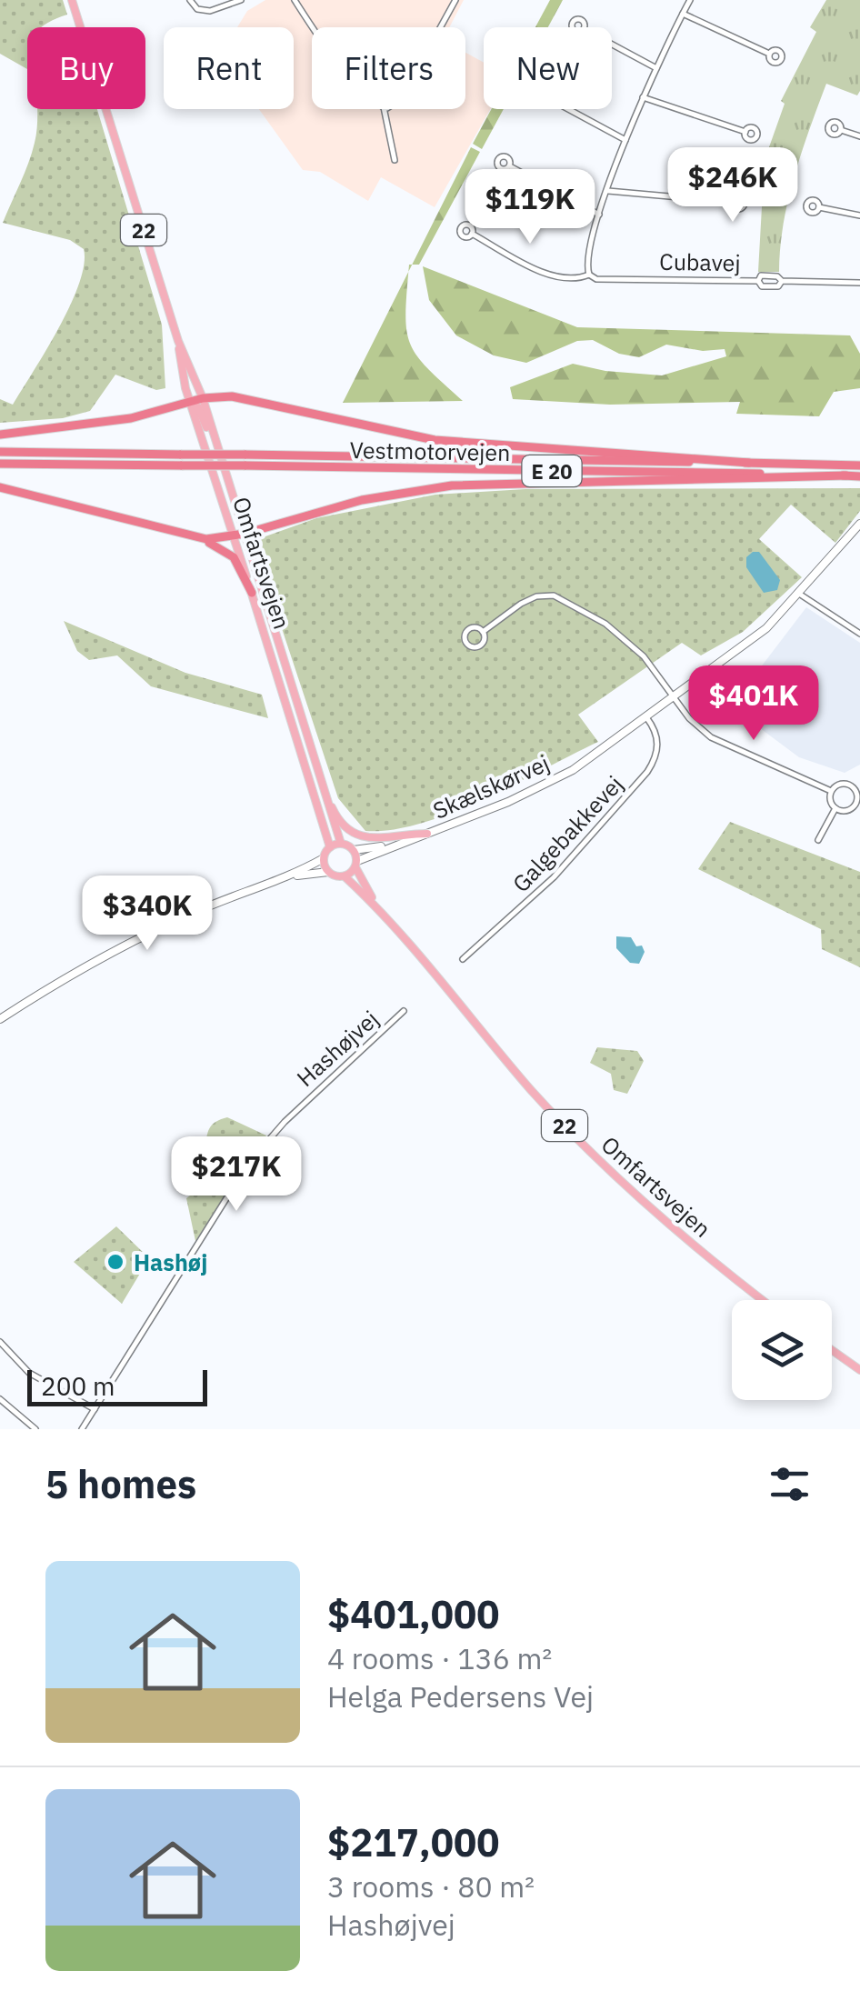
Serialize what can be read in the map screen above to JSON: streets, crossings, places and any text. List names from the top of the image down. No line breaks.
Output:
{"streets":{"highway":["Vestmotorvejen","E 20"],"main road":["22","Omfartsvejen"],"street":["Cubavej","Skælskørvej","Galgebakkevej","Hashøjvej"]},"crossings":[["22","Omfartsvejen"],["22","Skælskørvej"],["Omfartsvejen","Skælskørvej"],["Skælskørvej","Galgebakkevej"]],"places":["Hashøj"],"scale_bar":"200 m","page":{"chip":["Buy","Rent","Filters","New"],"price":["$246K","$119K","$401K","$340K","$217K"],"scale":"200 m","heading":"5 homes","list":[{"name":"$401,000","note":"4 rooms · 136 m² · Helga Pedersens Vej"},{"name":"$217,000","note":"3 rooms · 80 m² · Hashøjvej"}]}}
